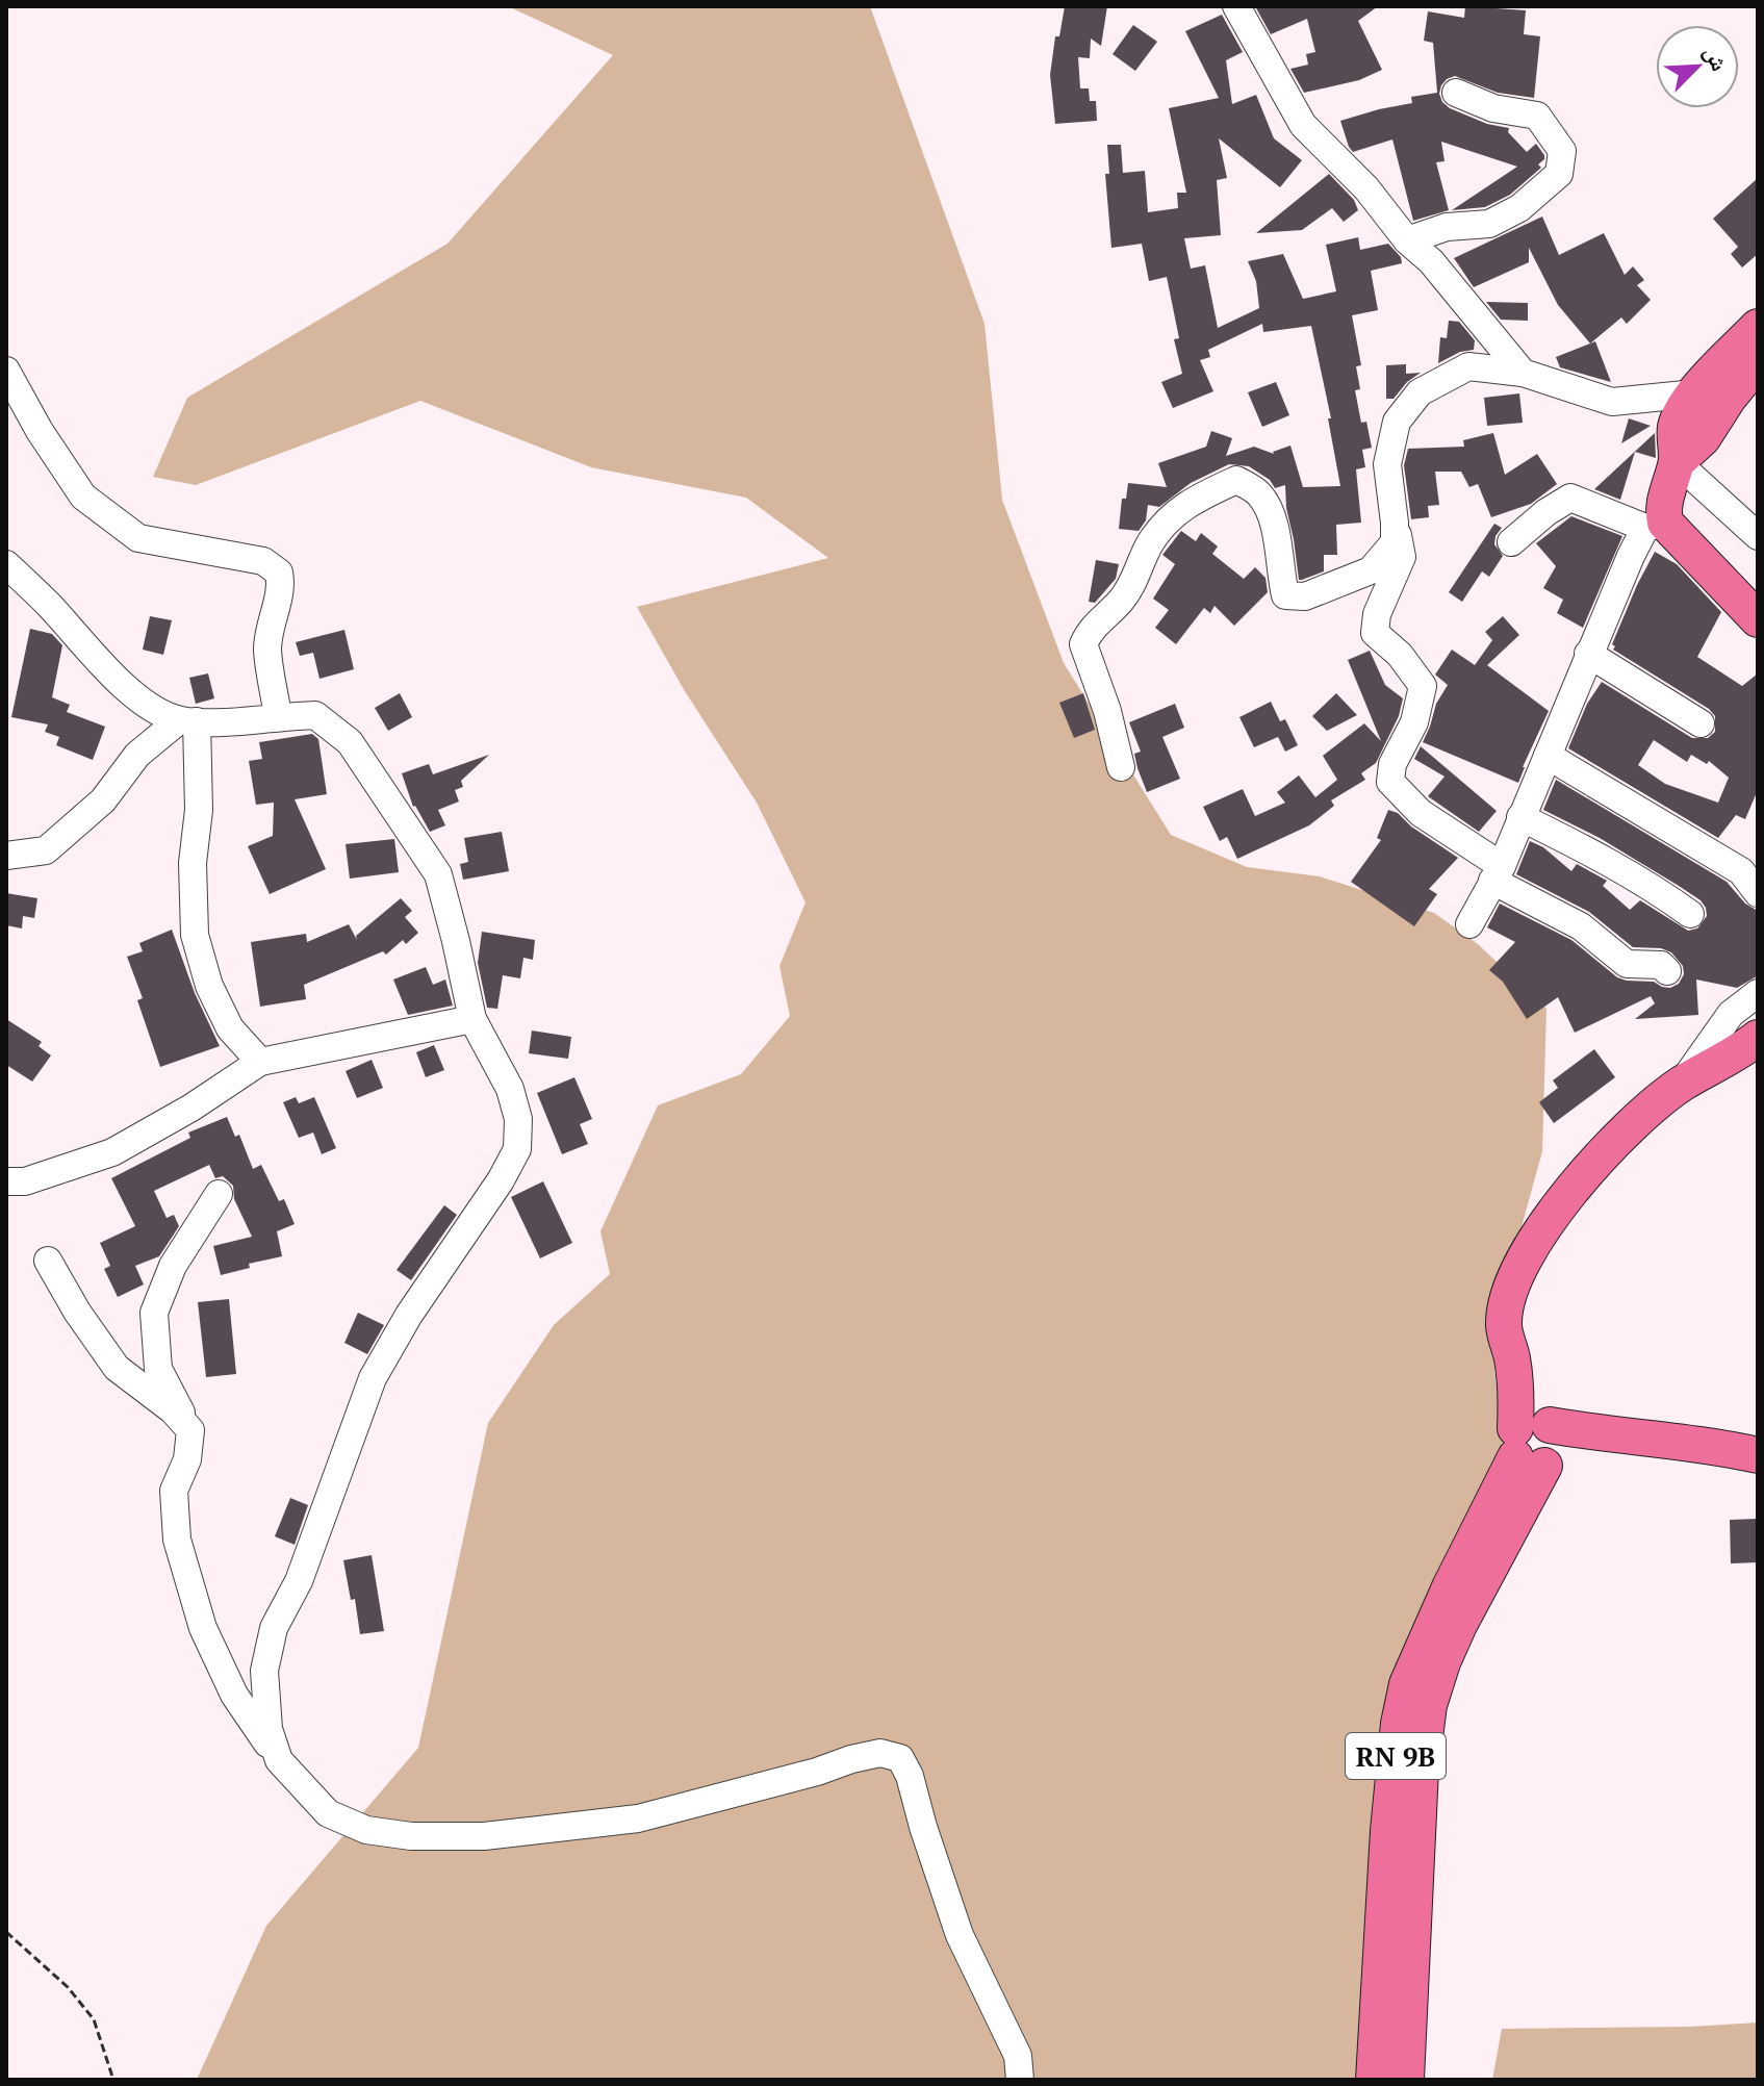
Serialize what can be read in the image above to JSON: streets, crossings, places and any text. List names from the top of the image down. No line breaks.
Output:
{"streets":{"main road":["RN 9B"]},"north":"top right"}
